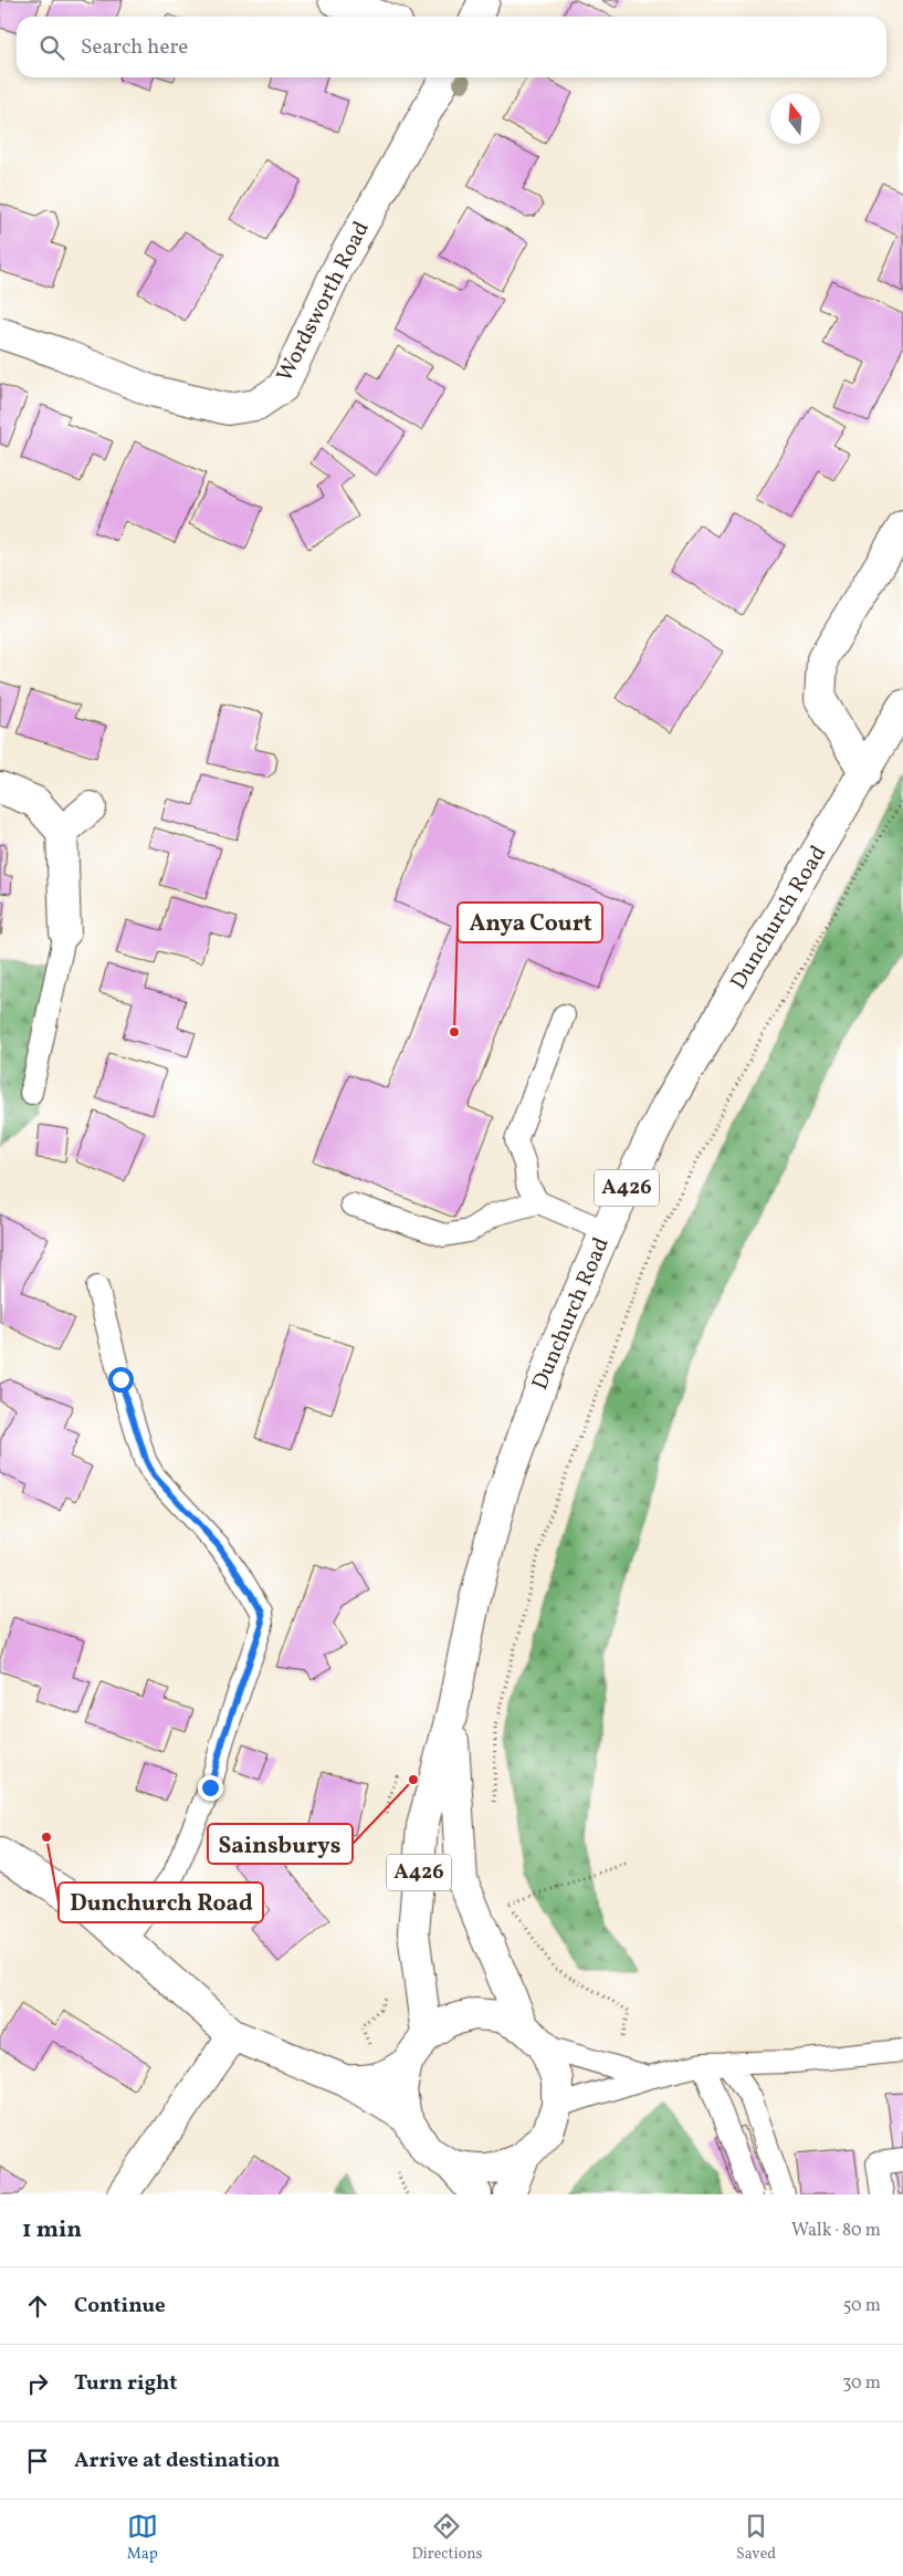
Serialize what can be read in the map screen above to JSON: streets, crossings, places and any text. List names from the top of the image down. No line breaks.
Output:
{"streets":{"main road":["Wordsworth Road","Dunchurch Road","A426"]},"places":["Anya Court","Sainsburys","Dunchurch Road"],"north":"top","page":{"search":"Search here","heading":["1 min","Walk · 80 m"],"list":[["Continue","50 m"],["Turn right","30 m"],"Arrive at destination"],"nav":["Map","Directions","Saved"]}}
